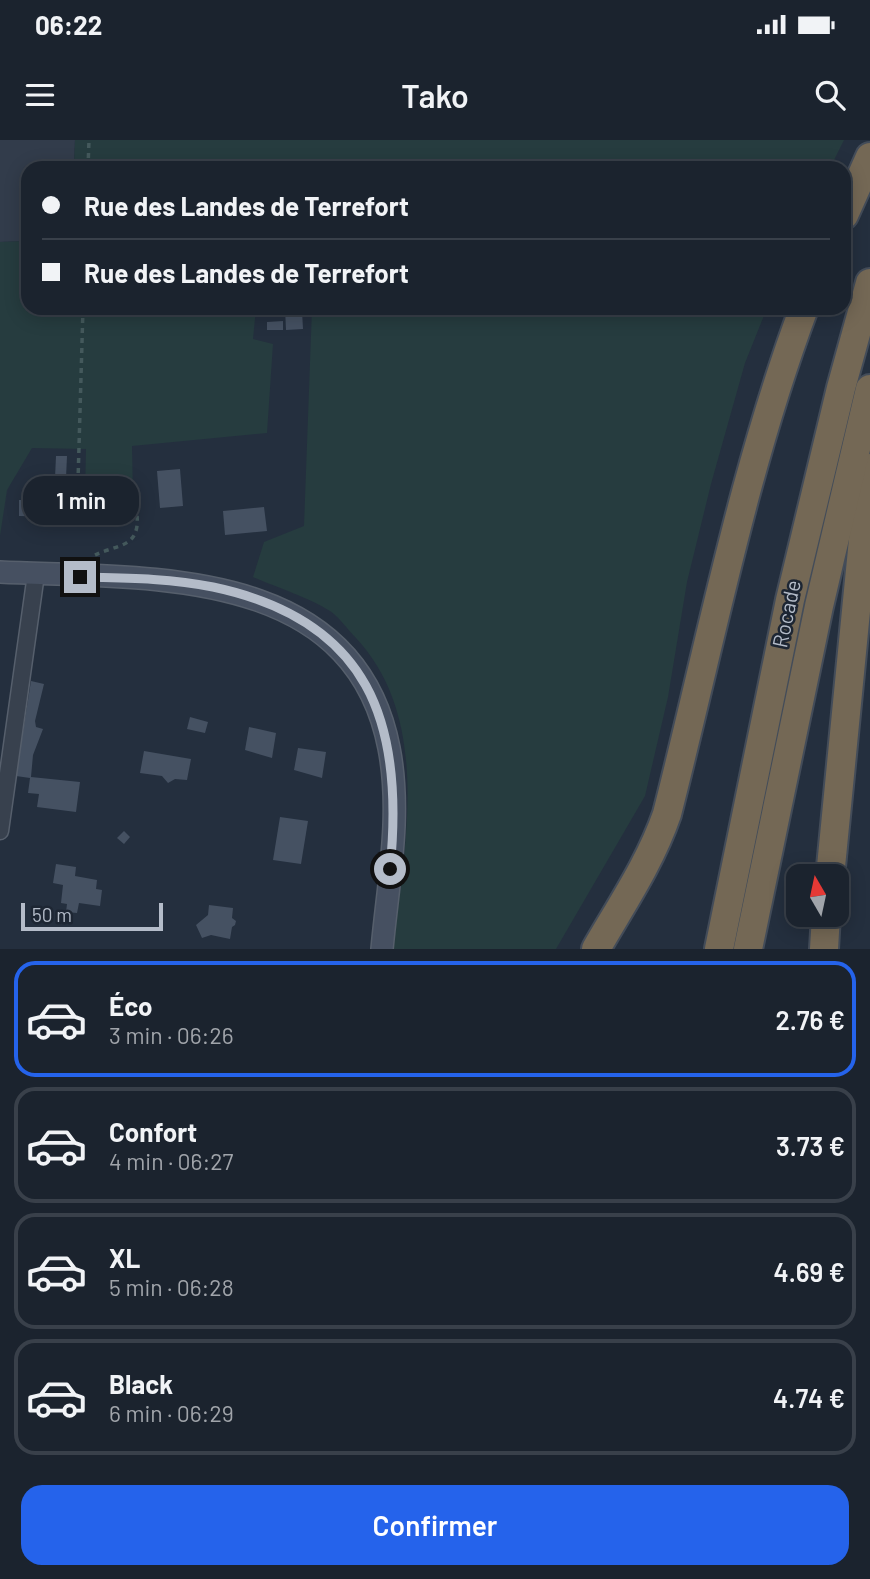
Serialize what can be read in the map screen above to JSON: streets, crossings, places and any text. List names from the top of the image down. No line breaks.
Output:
{"streets":{"highway":["Rocade"]},"scale_bar":"50 m","north":"top","page":{"status":"06:22","header":"Tako","banner":["Rue des Landes de Terrefort","Rue des Landes de Terrefort"],"bubble":"1 min","scale":"50 m","list":[{"name":"Éco","note":"3 min · 06:26","value":"2.76 €"},{"name":"Confort","note":"4 min · 06:27","value":"3.73 €"},{"name":"XL","note":"5 min · 06:28","value":"4.69 €"},{"name":"Black","note":"6 min · 06:29","value":"4.74 €"}],"buttons":"Confirmer"}}
